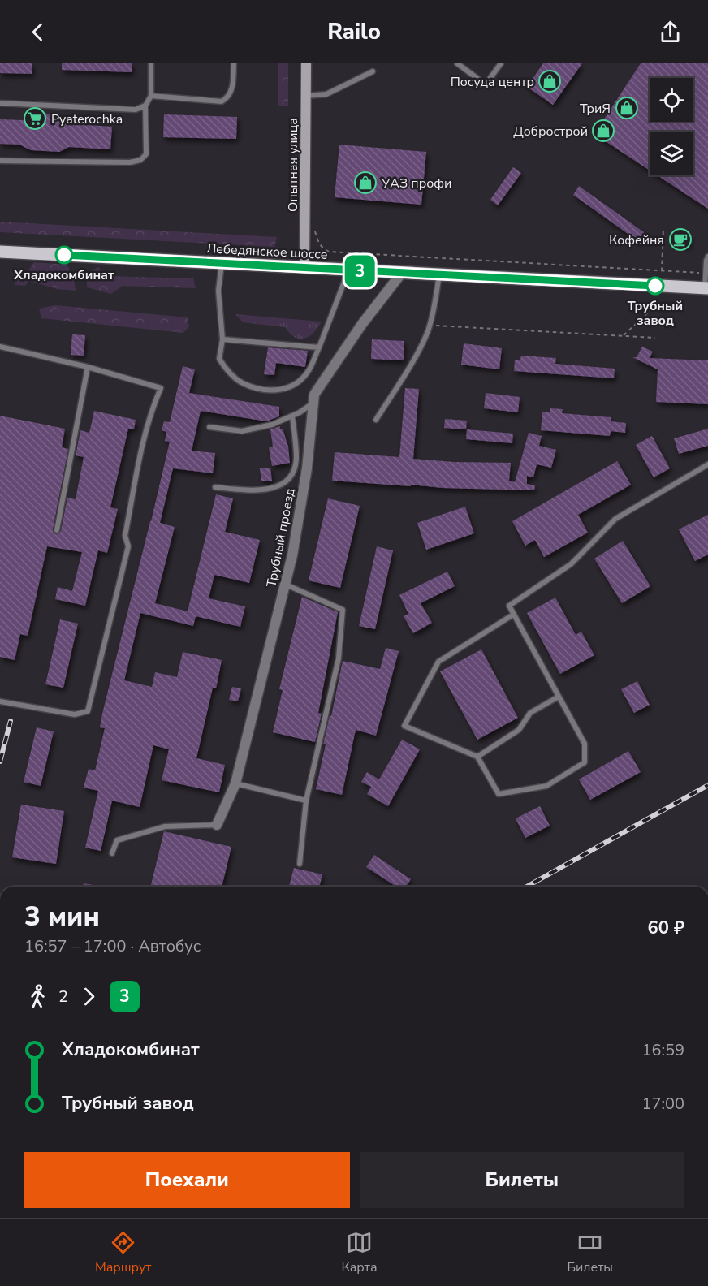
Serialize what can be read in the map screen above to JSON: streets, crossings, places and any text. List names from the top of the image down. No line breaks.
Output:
{"streets":{"main road":["Лебедянское шоссе"],"street":["Опытная улица","Трубный проезд"]},"crossings":[["Опытная улица","Лебедянское шоссе"],["Лебедянское шоссе","Трубный проезд"]],"places":{"shop":["Посуда центр","ТриЯ","Добрострой","УАЗ профи"],"supermarket":["Pyaterochka"],"cafe":["Кофейня"],"other":["Хладокомбинат","Трубный завод"]},"lines":["bus line 3"],"page":{"header":"Railo","on_map":"3","heading":["3 мин","16:57 – 17:00 · Автобус","60 ₽"],"legs":["2","3"],"list":[{"name":"Хладокомбинат","value":"16:59"},{"name":"Трубный завод","value":"17:00"}],"buttons":["Поехали","Билеты"],"tabs":["Маршрут","Карта","Билеты"]}}
